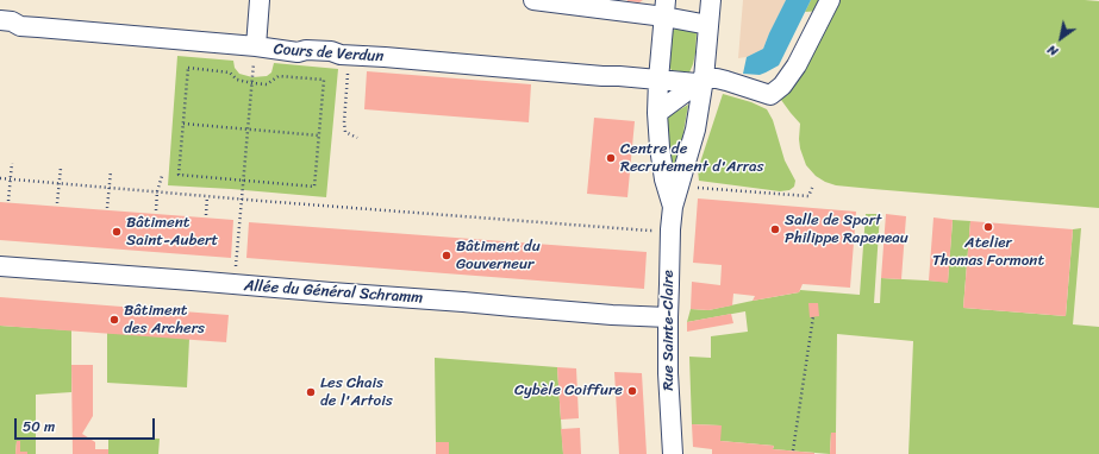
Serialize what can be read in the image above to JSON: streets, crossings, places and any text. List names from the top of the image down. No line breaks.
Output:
{"streets":{"street":["Cours de Verdun","Allée du Général Schramm","Rue Sainte-Claire"]},"crossings":[["Allée du Général Schramm","Rue Sainte-Claire"]],"places":["Centre de Recrutement d'Arras","Atelier Thomas Formont","Salle de Sport Philippe Rapeneau","Bâtiment Saint-Aubert","Bâtiment du Gouverneur","Bâtiment des Archers","Cybèle Coiffure","Les Chais de l'Artois"],"scale_bar":"50 m","north":"bottom left"}
